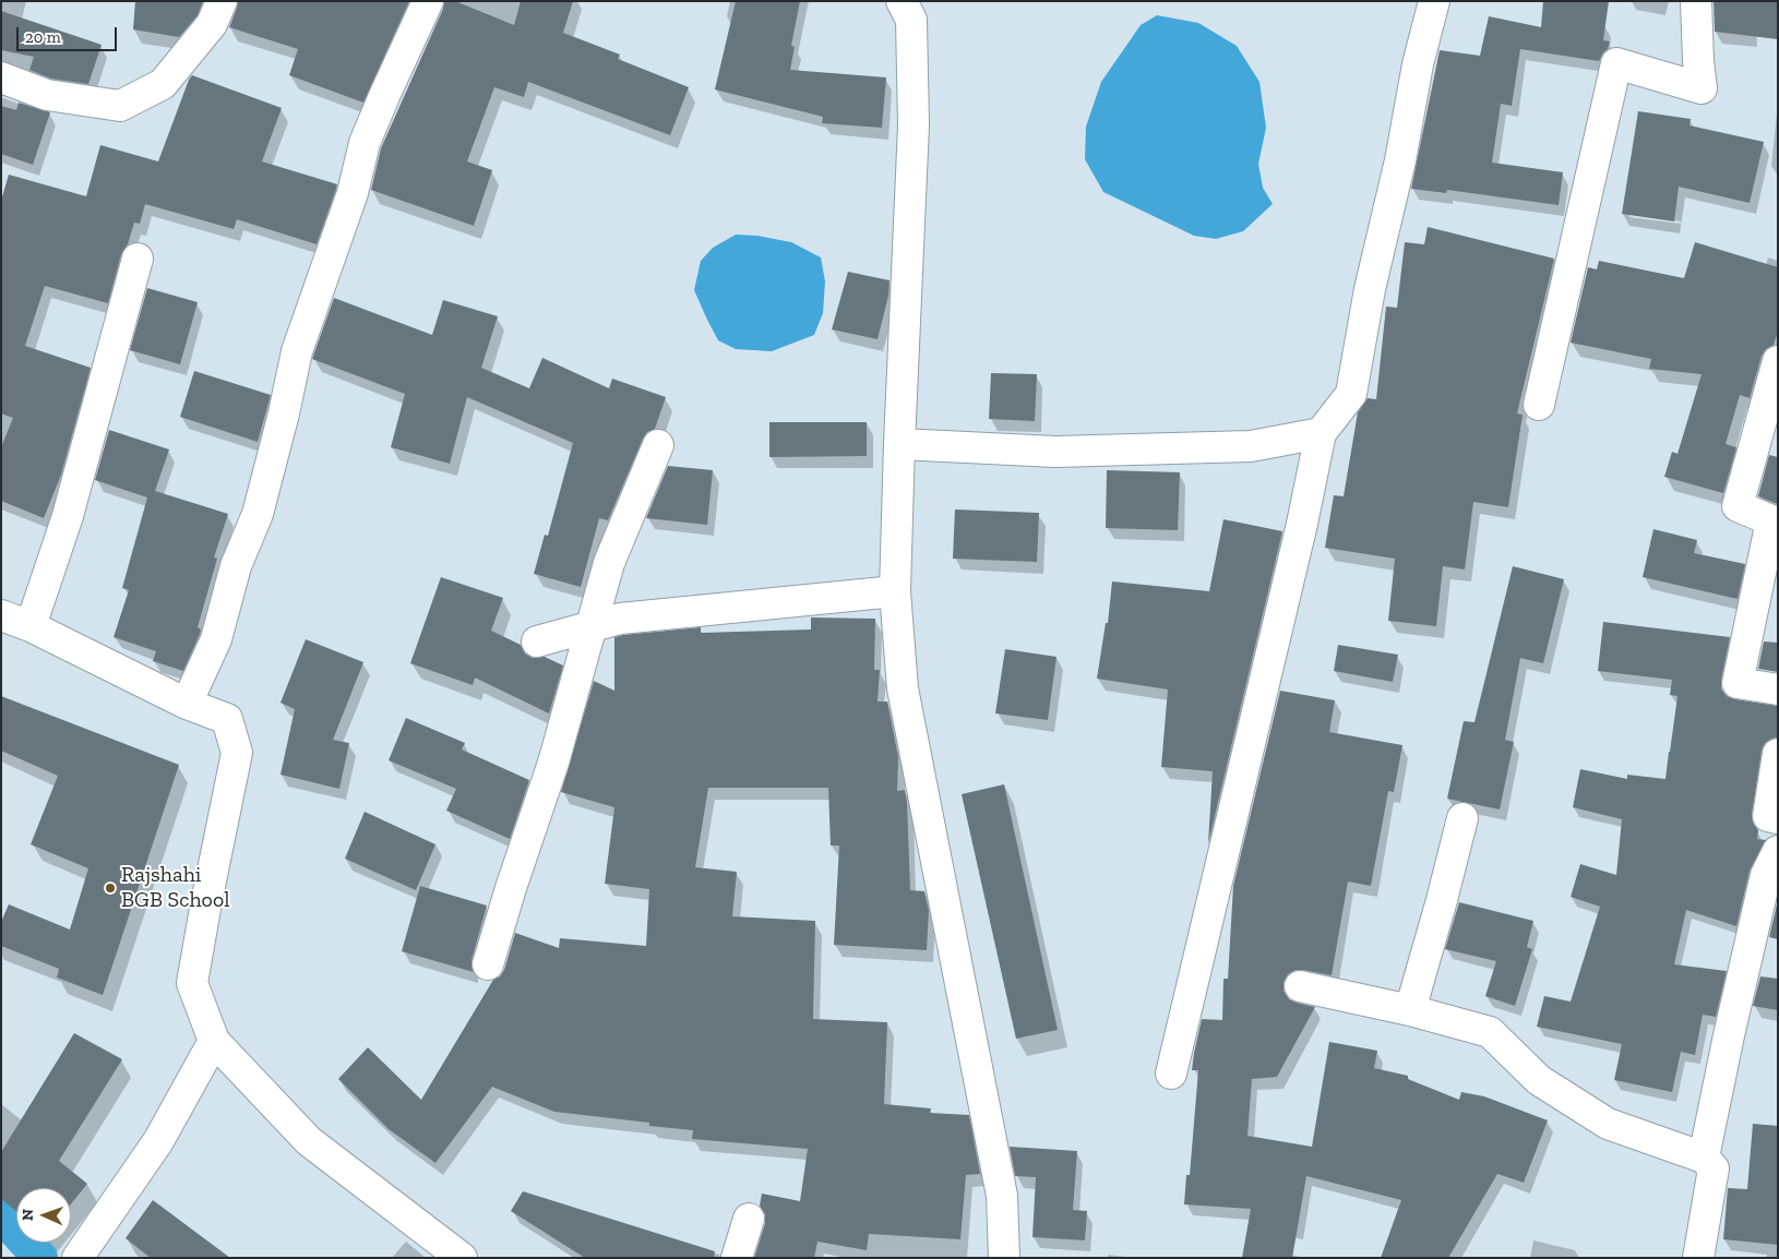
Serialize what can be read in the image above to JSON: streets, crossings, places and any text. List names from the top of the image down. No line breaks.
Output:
{"places":["Rajshahi BGB School"],"scale_bar":"20 m","north":"left"}
